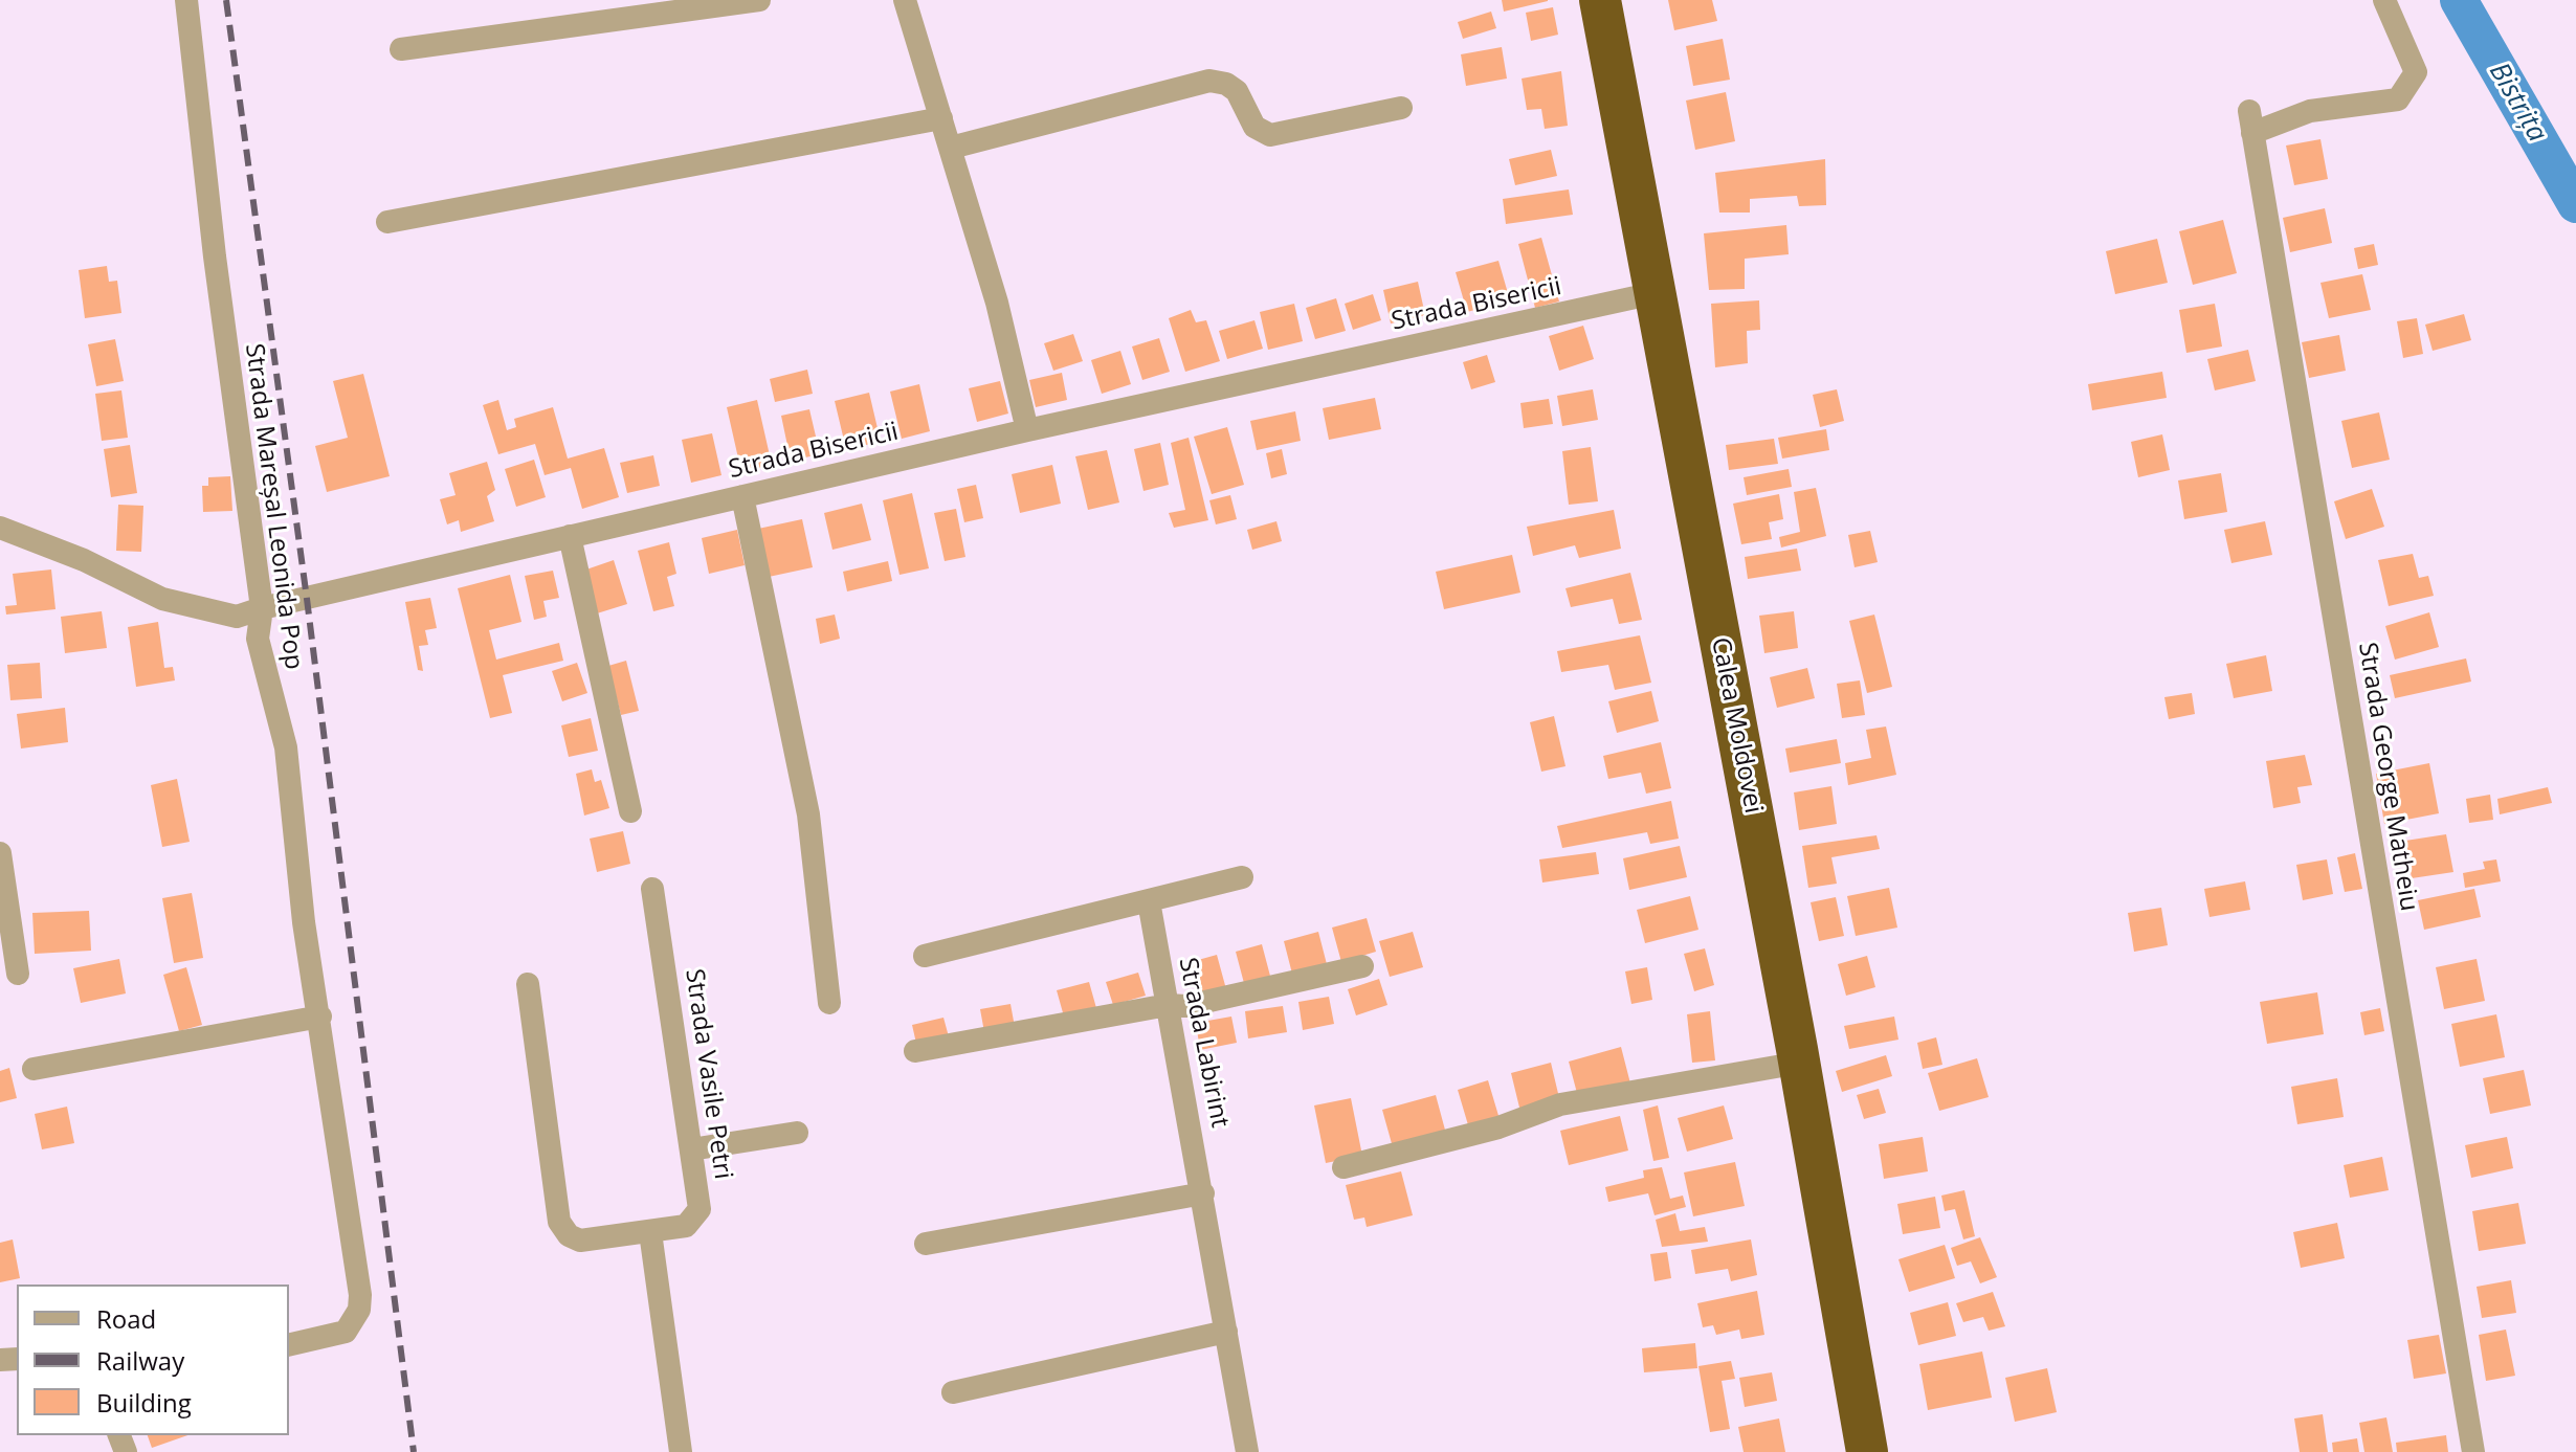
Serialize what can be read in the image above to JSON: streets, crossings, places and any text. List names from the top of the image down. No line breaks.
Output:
{"streets":{"highway":["Calea Moldovei"],"street":["Strada Bisericii","Strada Mareșal Leonida Pop","Strada George Matheiu","Strada Labirint","Strada Vasile Petri"]},"crossings":[["Strada Bisericii","Strada Mareșal Leonida Pop"],["Strada Bisericii","Calea Moldovei"]],"water":["Bistrița"],"legend":["Road","Railway","Building"]}
